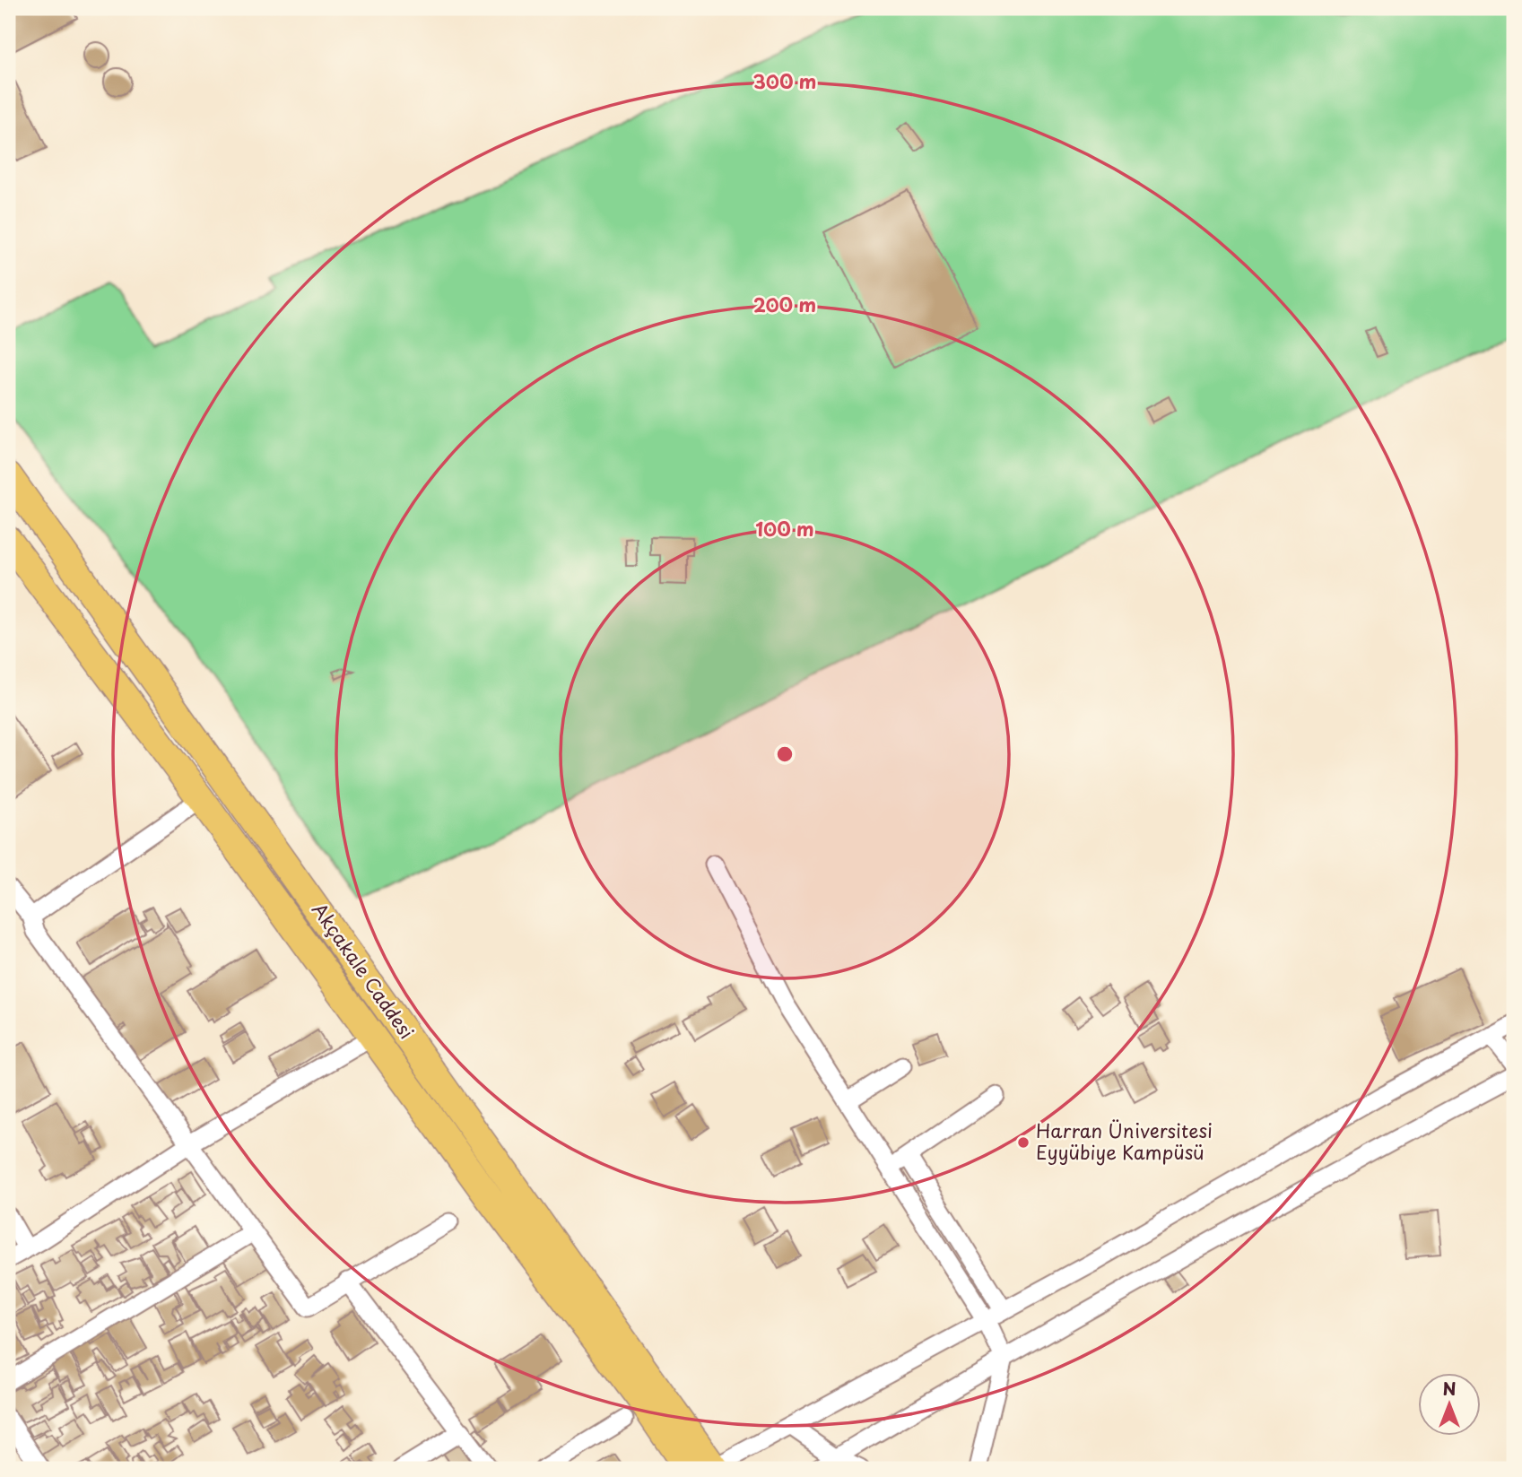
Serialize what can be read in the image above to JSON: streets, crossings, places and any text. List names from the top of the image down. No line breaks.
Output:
{"streets":{"main road":["Akçakale Caddesi"]},"places":["Harran Üniversitesi Eyyübiye Kampüsü"],"north":"top","rings":["300 m","200 m","100 m"]}
